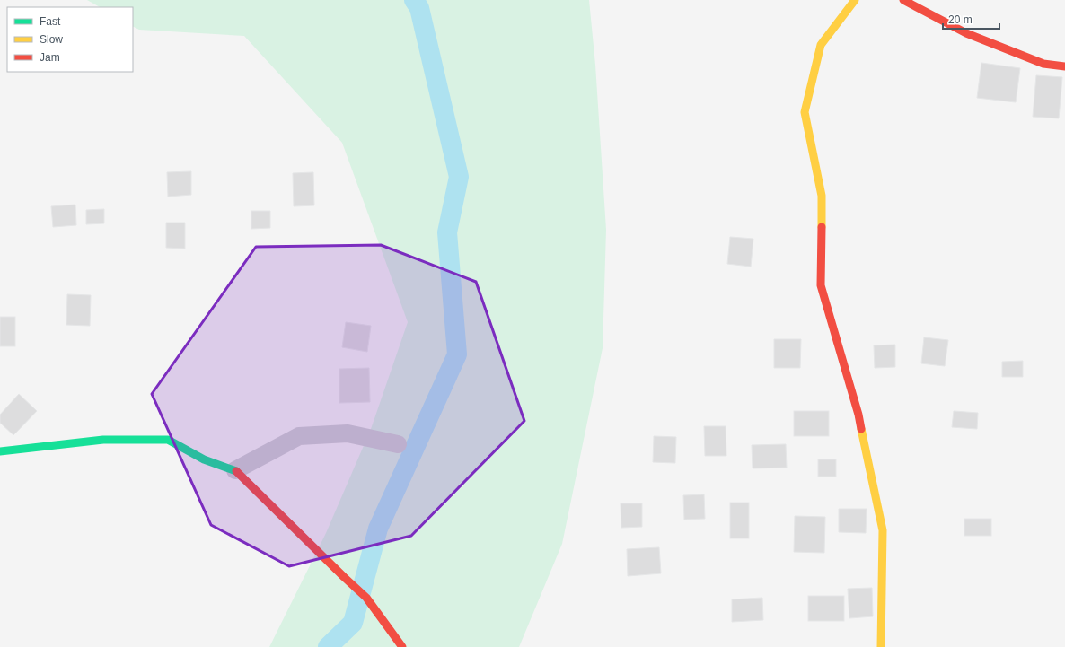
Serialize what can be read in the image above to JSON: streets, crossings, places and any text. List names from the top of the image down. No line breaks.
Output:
{"legend":["Fast","Slow","Jam"],"scale_bar":"20 m"}
